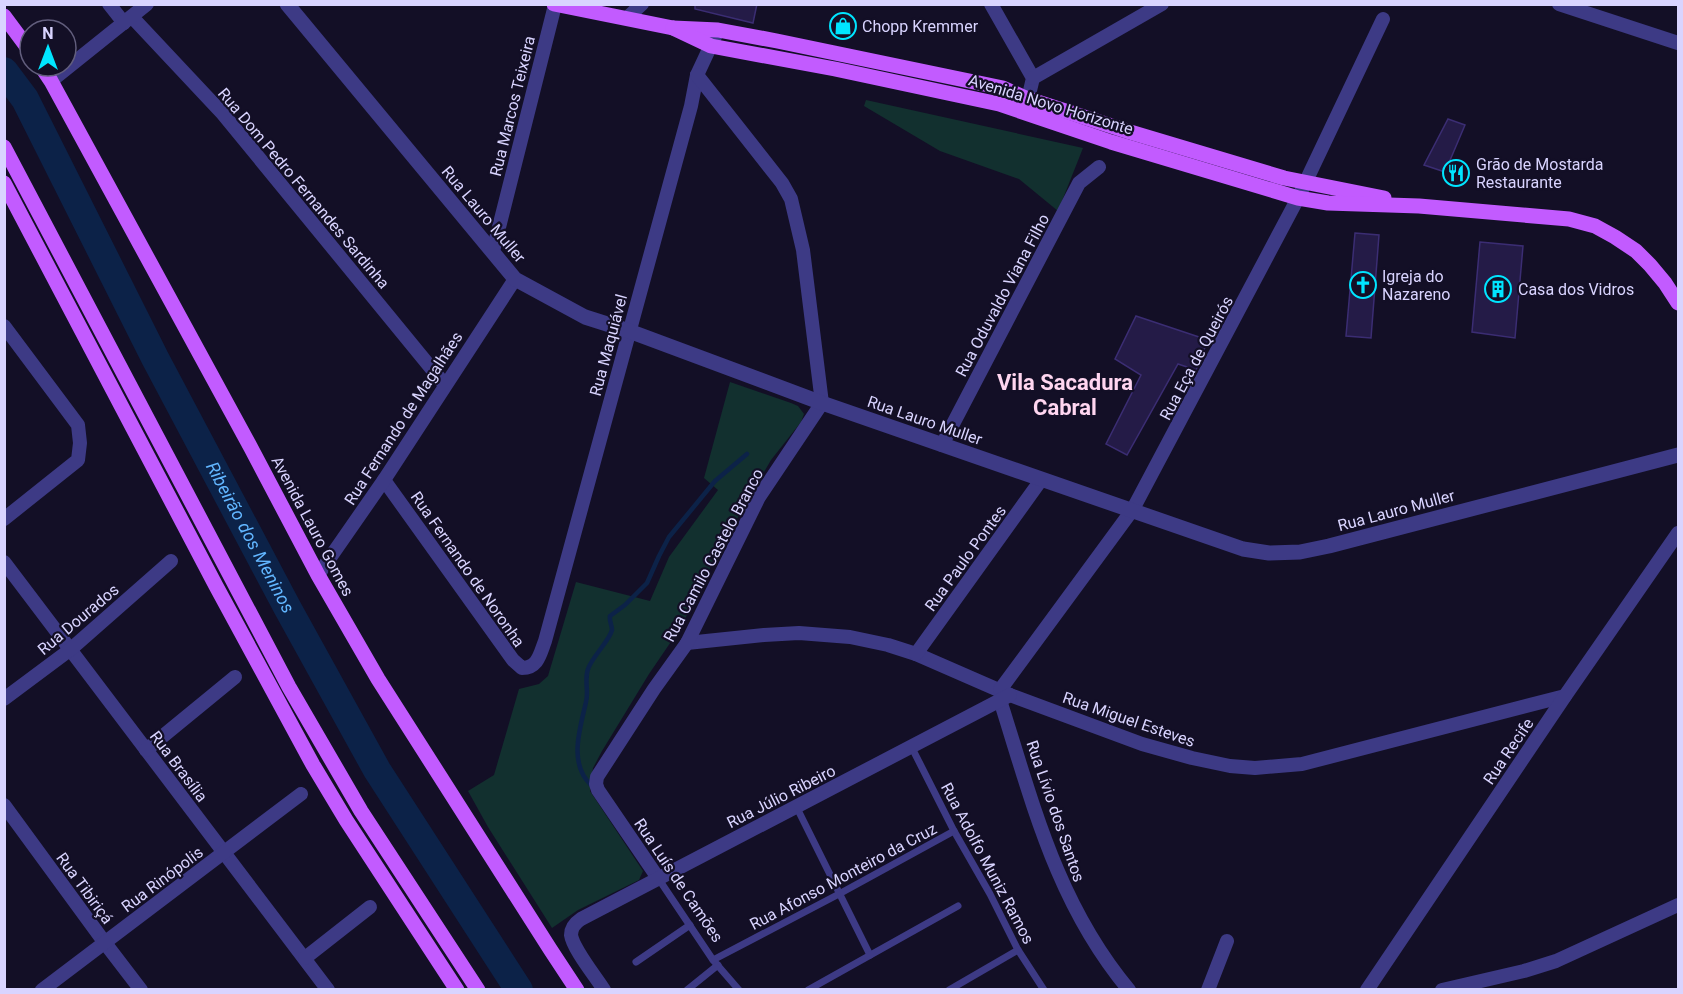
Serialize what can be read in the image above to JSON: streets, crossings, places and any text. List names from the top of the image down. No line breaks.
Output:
{"streets":{"main road":["Avenida Novo Horizonte","Avenida Lauro Gomes"],"street":["Rua Marcos Teixeira","Rua Dom Pedro Fernandes Sardinha","Rua Lauro Muller","Rua Oduvaldo Viana Filho","Rua Maquiável","Rua Eça de Queirós","Rua Fernando de Magalhães","Rua Camilo Castelo Branco","Rua Paulo Pontes","Rua Fernando de Noronha","Rua Dourados","Rua Miguel Esteves","Rua Recife","Rua Brasília","Rua Júlio Ribeiro","Rua Lívio dos Santos","Rua Rinópolis","Rua Luís de Camões","Rua Tibiriçá"],"lane":["Rua Adolfo Muniz Ramos","Rua Afonso Monteiro da Cruz"]},"crossings":[["Avenida Novo Horizonte","Rua Marcos Teixeira"],["Avenida Novo Horizonte","Rua Maquiável"],["Avenida Novo Horizonte","Rua Eça de Queirós"],["Rua Marcos Teixeira","Rua Lauro Muller"],["Rua Dom Pedro Fernandes Sardinha","Rua Fernando de Magalhães"],["Rua Lauro Muller","Rua Oduvaldo Viana Filho"],["Rua Lauro Muller","Rua Maquiável"],["Rua Lauro Muller","Rua Eça de Queirós"],["Rua Lauro Muller","Rua Fernando de Magalhães"],["Rua Lauro Muller","Rua Camilo Castelo Branco"],["Rua Lauro Muller","Rua Paulo Pontes"],["Rua Maquiável","Rua Fernando de Noronha"],["Rua Eça de Queirós","Rua Miguel Esteves"],["Rua Eça de Queirós","Rua Júlio Ribeiro"],["Rua Eça de Queirós","Rua Lívio dos Santos"],["Rua Fernando de Magalhães","Avenida Lauro Gomes"],["Rua Fernando de Magalhães","Rua Fernando de Noronha"],["Rua Camilo Castelo Branco","Rua Miguel Esteves"],["Rua Camilo Castelo Branco","Rua Luís de Camões"],["Rua Paulo Pontes","Rua Miguel Esteves"],["Rua Dourados","Rua Brasília"],["Rua Miguel Esteves","Rua Recife"],["Rua Miguel Esteves","Rua Júlio Ribeiro"],["Rua Miguel Esteves","Rua Lívio dos Santos"],["Rua Brasília","Rua Rinópolis"],["Rua Júlio Ribeiro","Rua Lívio dos Santos"],["Rua Júlio Ribeiro","Rua Adolfo Muniz Ramos"],["Rua Júlio Ribeiro","Rua Luís de Camões"],["Rua Adolfo Muniz Ramos","Rua Afonso Monteiro da Cruz"],["Rua Afonso Monteiro da Cruz","Rua Luís de Camões"],["Rua Rinópolis","Rua Tibiriçá"]],"districts":["Vila Sacadura Cabral"],"water":["Ribeirão dos Meninos"],"places":{"shop":["Chopp Kremmer"],"restaurant":["Grão de Mostarda Restaurante"],"church":["Igreja do Nazareno"],"building":["Casa dos Vidros"]},"north":"top"}
